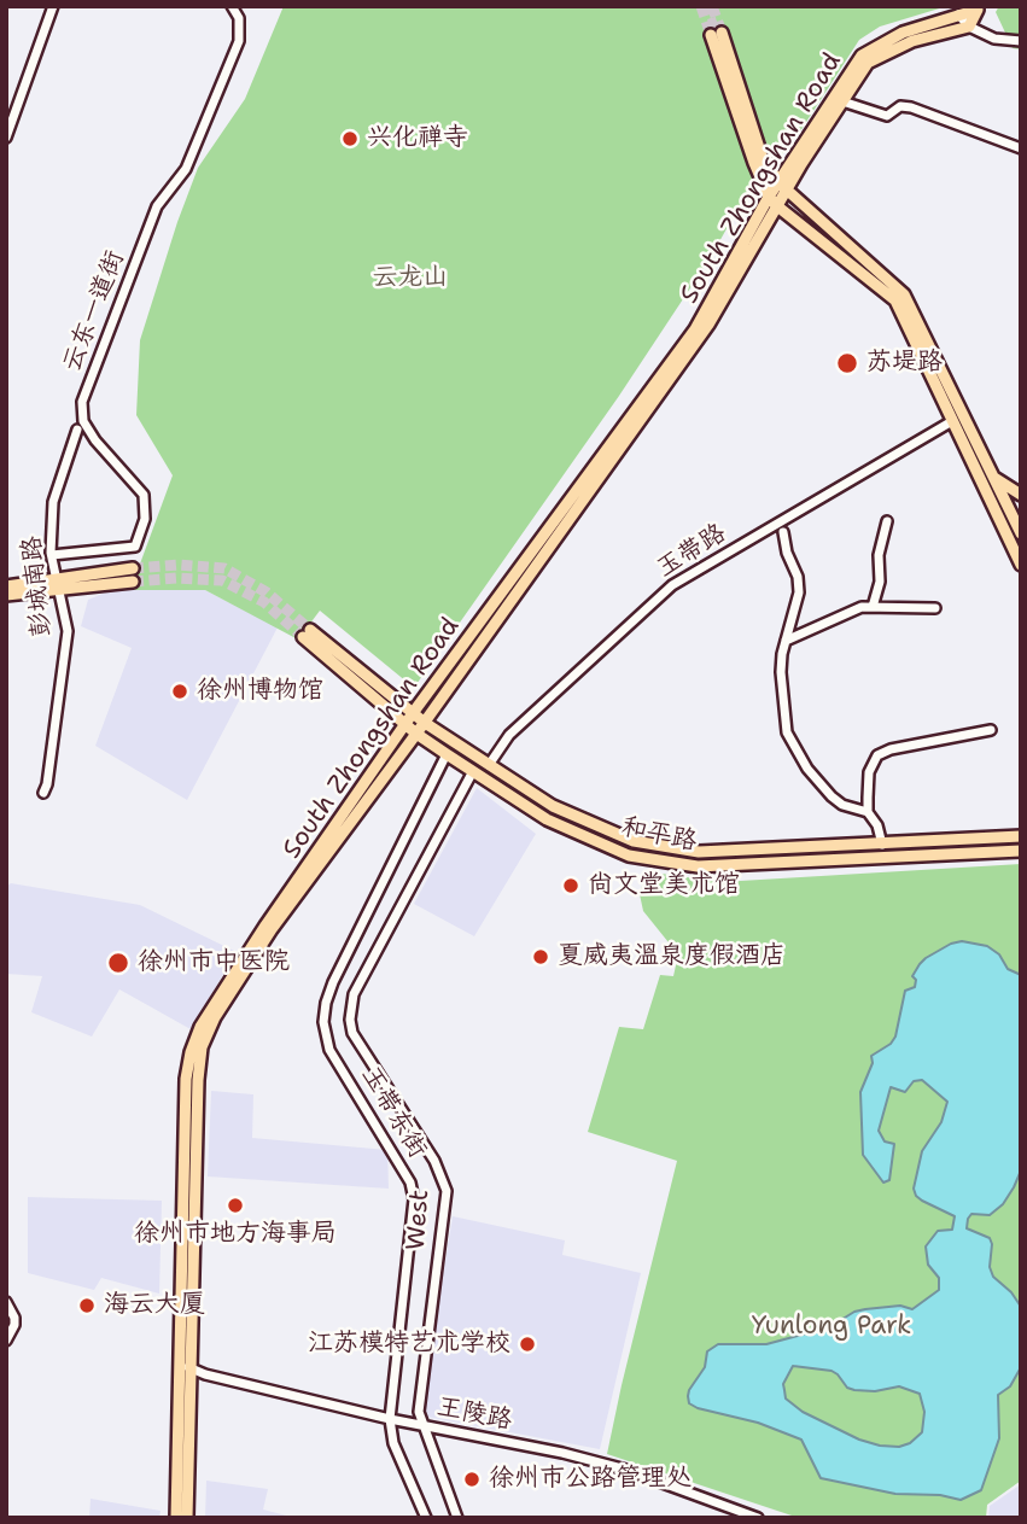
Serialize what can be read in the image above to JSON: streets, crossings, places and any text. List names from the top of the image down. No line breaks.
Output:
{"streets":{"main road":["South Zhongshan Road","和平路"],"street":["云东一道街","玉带路","彭城南路","玉带东街","West","王陵路"]},"crossings":[["South Zhongshan Road","和平路"],["South Zhongshan Road","王陵路"],["云东一道街","彭城南路"],["玉带路","和平路"],["和平路","玉带东街"],["和平路","West"],["玉带东街","王陵路"],["West","王陵路"]],"parks":["云龙山","Yunlong Park"],"places":["兴化禅寺","苏堤路","徐州博物馆","尚文堂美术馆","夏威夷温泉度假酒店","徐州市中医院","徐州市地方海事局","海云大厦","江苏模特艺术学校","徐州市公路管理处"]}
